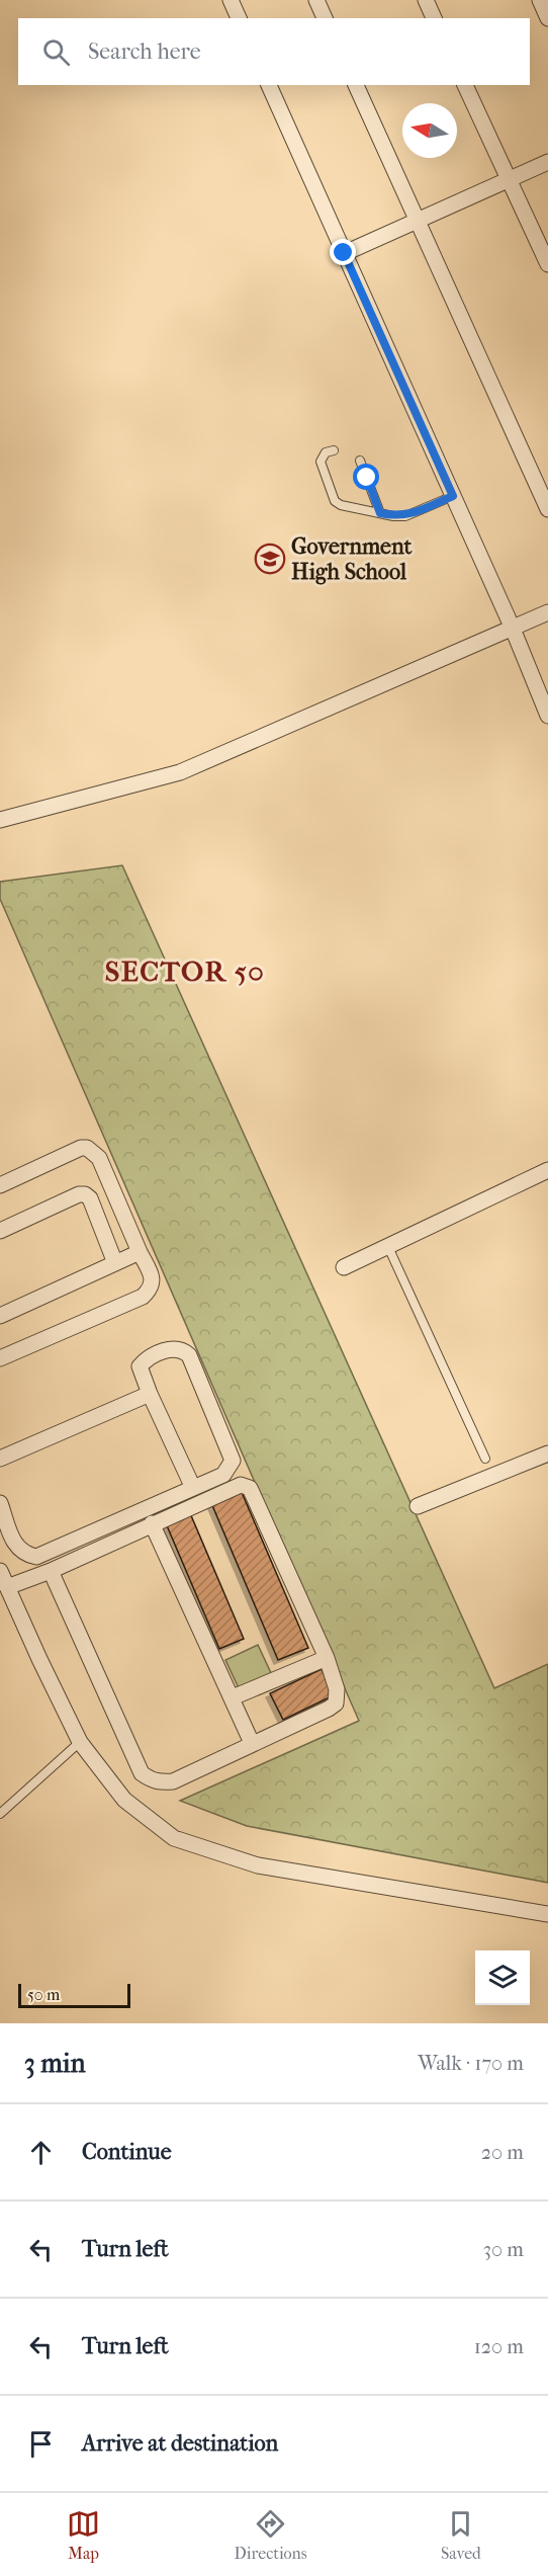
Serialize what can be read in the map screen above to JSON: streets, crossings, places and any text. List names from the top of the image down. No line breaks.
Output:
{"districts":["SECTOR 50"],"places":{"school or university":["Government High School"]},"scale_bar":"50 m","north":"left","page":{"search":"Search here","scale":"50 m","heading":["3 min","Walk · 170 m"],"list":[["Continue","20 m"],["Turn left","30 m"],["Turn left","120 m"],"Arrive at destination"],"nav":["Map","Directions","Saved"]}}
